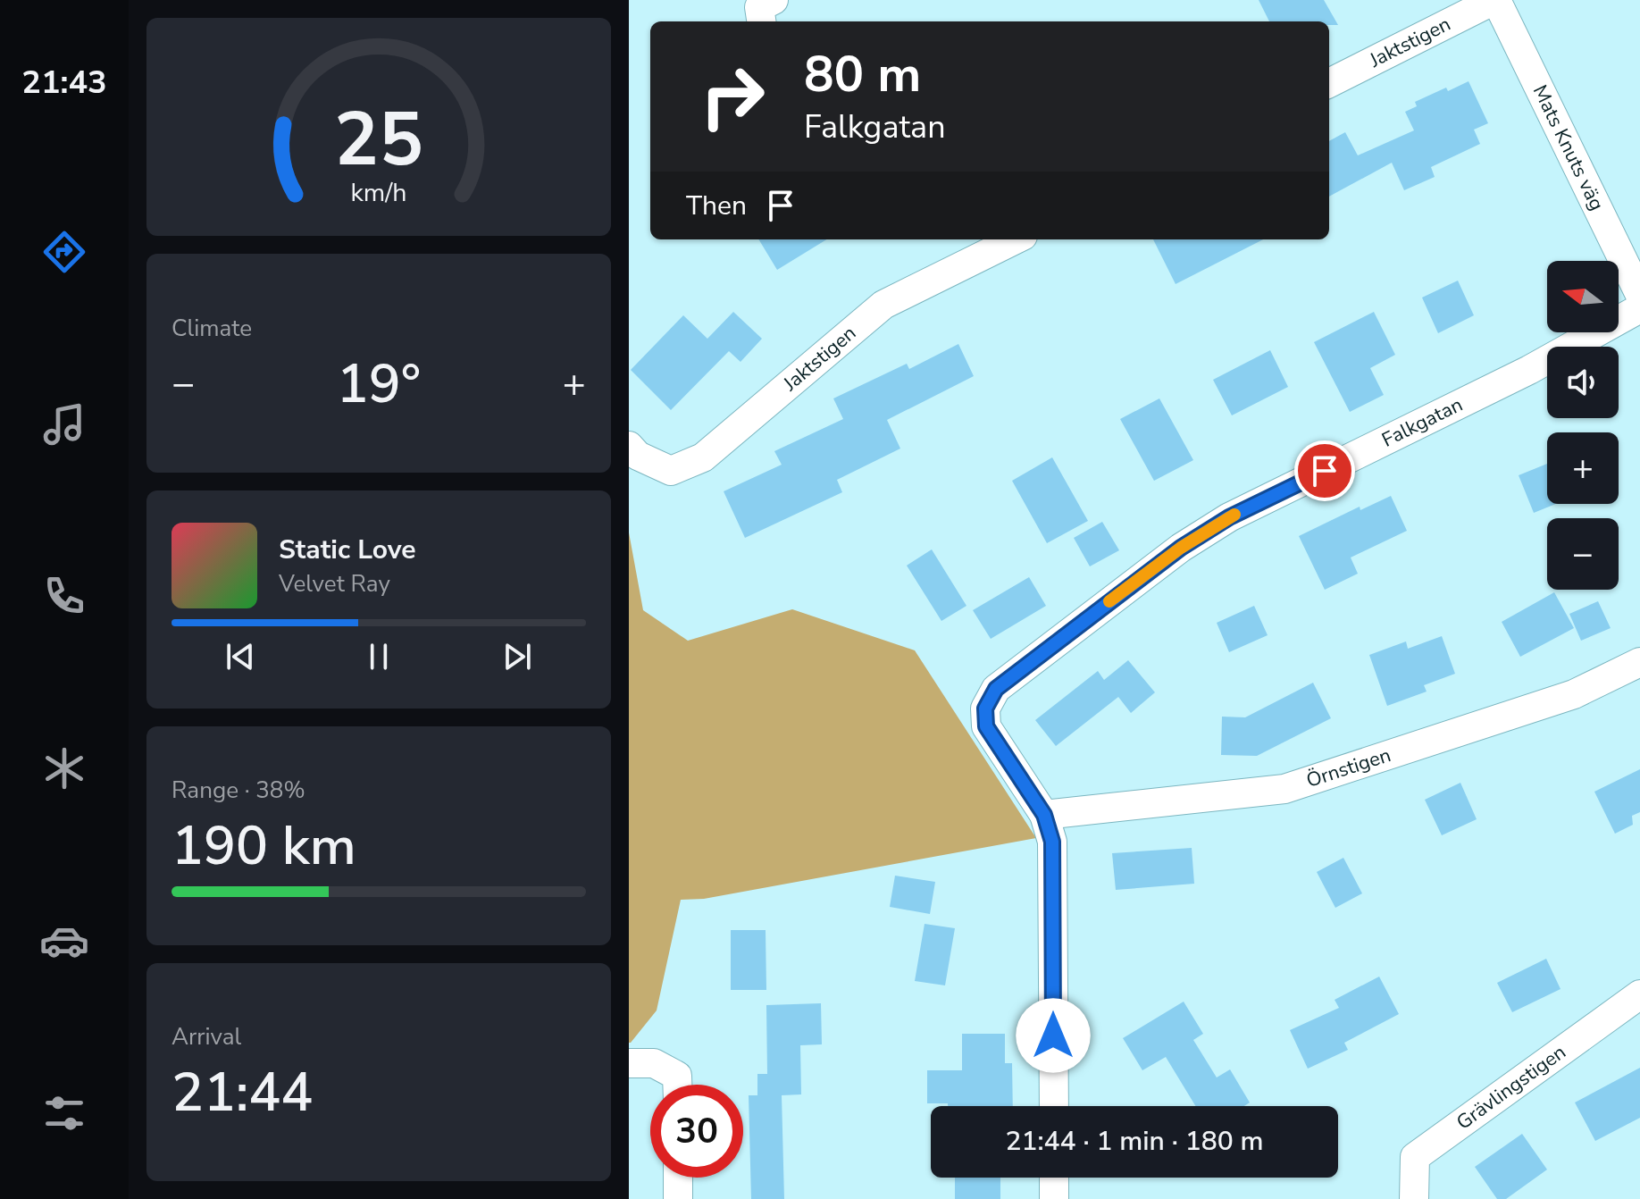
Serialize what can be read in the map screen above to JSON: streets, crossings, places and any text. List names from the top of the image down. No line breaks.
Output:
{"streets":{"street":["Jaktstigen","Mats Knuts väg","Falkgatan","Örnstigen","Grävlingstigen"]},"crossings":[["Jaktstigen","Mats Knuts väg"],["Falkgatan","Örnstigen"]],"north":"left","page":{"tabs":"21:43","turn":["80 m","Falkgatan"],"then":"Then","tile":["Climate",["Range · 38%","190 km"],["Arrival","21:44"]],"map_buttons":["+","−"],"heat":["−","19°","+"],"song":["Static Love","Velvet Ray"],"limit":"30","trip":"21:44 · 1 min · 180 m","gauge":["25","km/h"]}}
